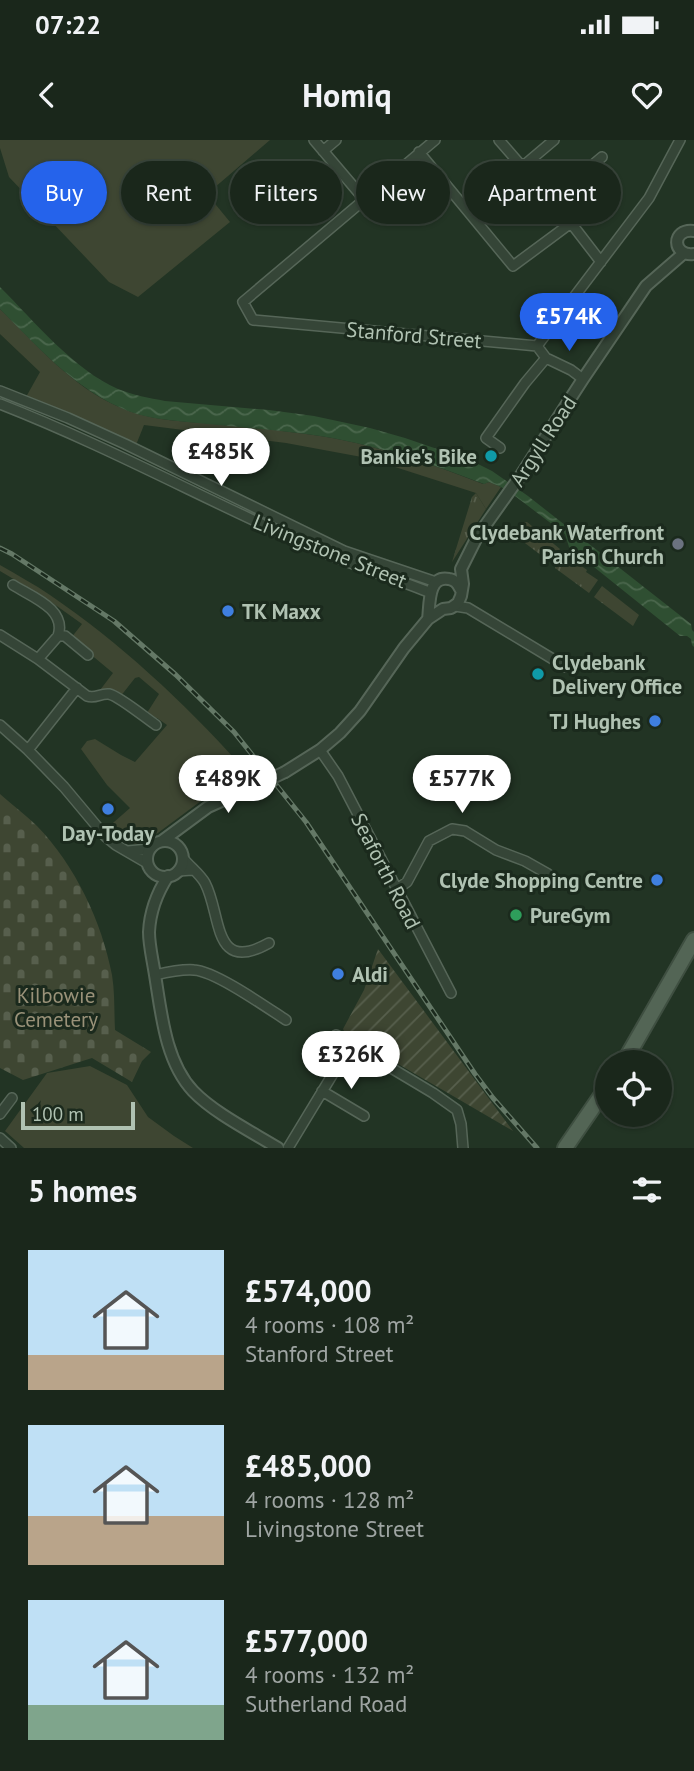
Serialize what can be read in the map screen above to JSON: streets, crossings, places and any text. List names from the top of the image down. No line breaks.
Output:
{"streets":{"street":["Stanford Street","Argyll Road","Livingstone Street","Seaforth Road"]},"crossings":[["Argyll Road","Livingstone Street"]],"parks":["Kilbowie Cemetery"],"places":["Bankie's Bike","Clydebank Waterfront Parish Church","TK Maxx","Clydebank Delivery Office","TJ Hughes","Day-Today","Clyde Shopping Centre","PureGym","Aldi"],"scale_bar":"100 m","page":{"status":"07:22","header":"Homiq","chip":["Buy","Rent","Filters","New","Apartment"],"price":["£574K","£485K","£489K","£577K","£326K"],"scale":"100 m","heading":"5 homes","list":[{"name":"£574,000","note":"4 rooms · 108 m² · Stanford Street"},{"name":"£485,000","note":"4 rooms · 128 m² · Livingstone Street"},{"name":"£577,000","note":"4 rooms · 132 m² · Sutherland Road"}]}}
